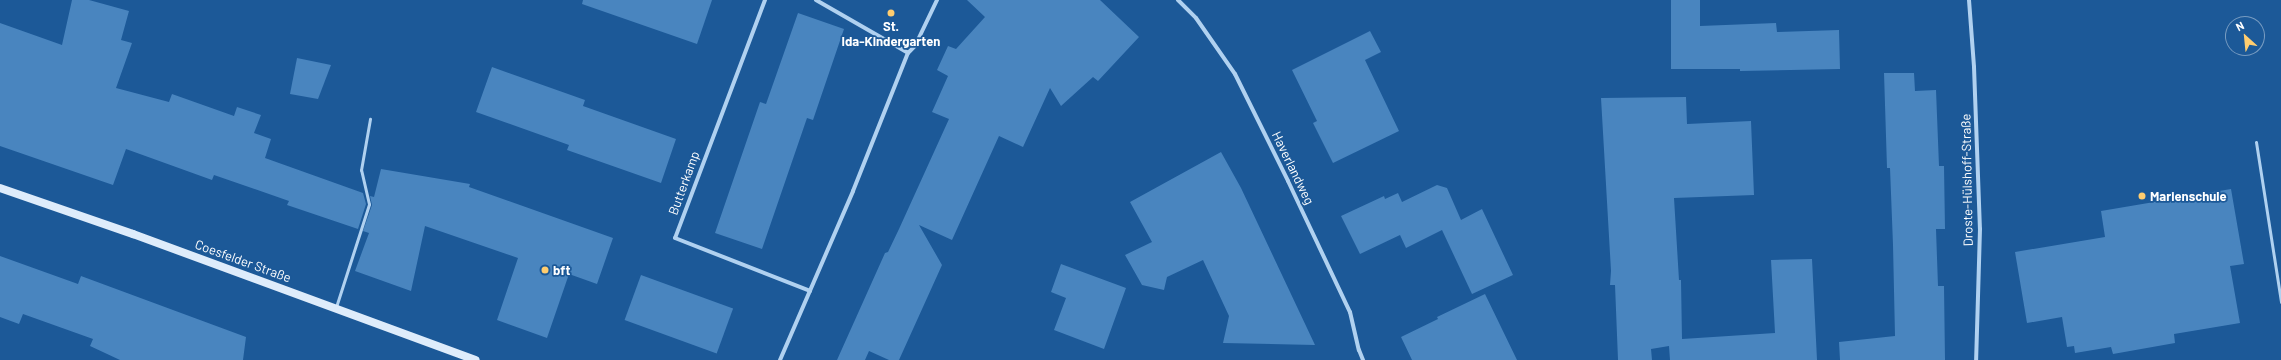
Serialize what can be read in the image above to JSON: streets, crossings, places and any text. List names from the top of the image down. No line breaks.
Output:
{"streets":{"street":["Haverlandweg","Droste-Hülshoff-Straße","Butterkamp","Coesfelder Straße"]},"places":["St. Ida-Kindergarten","Marienschule","bft"],"north":"top left"}
